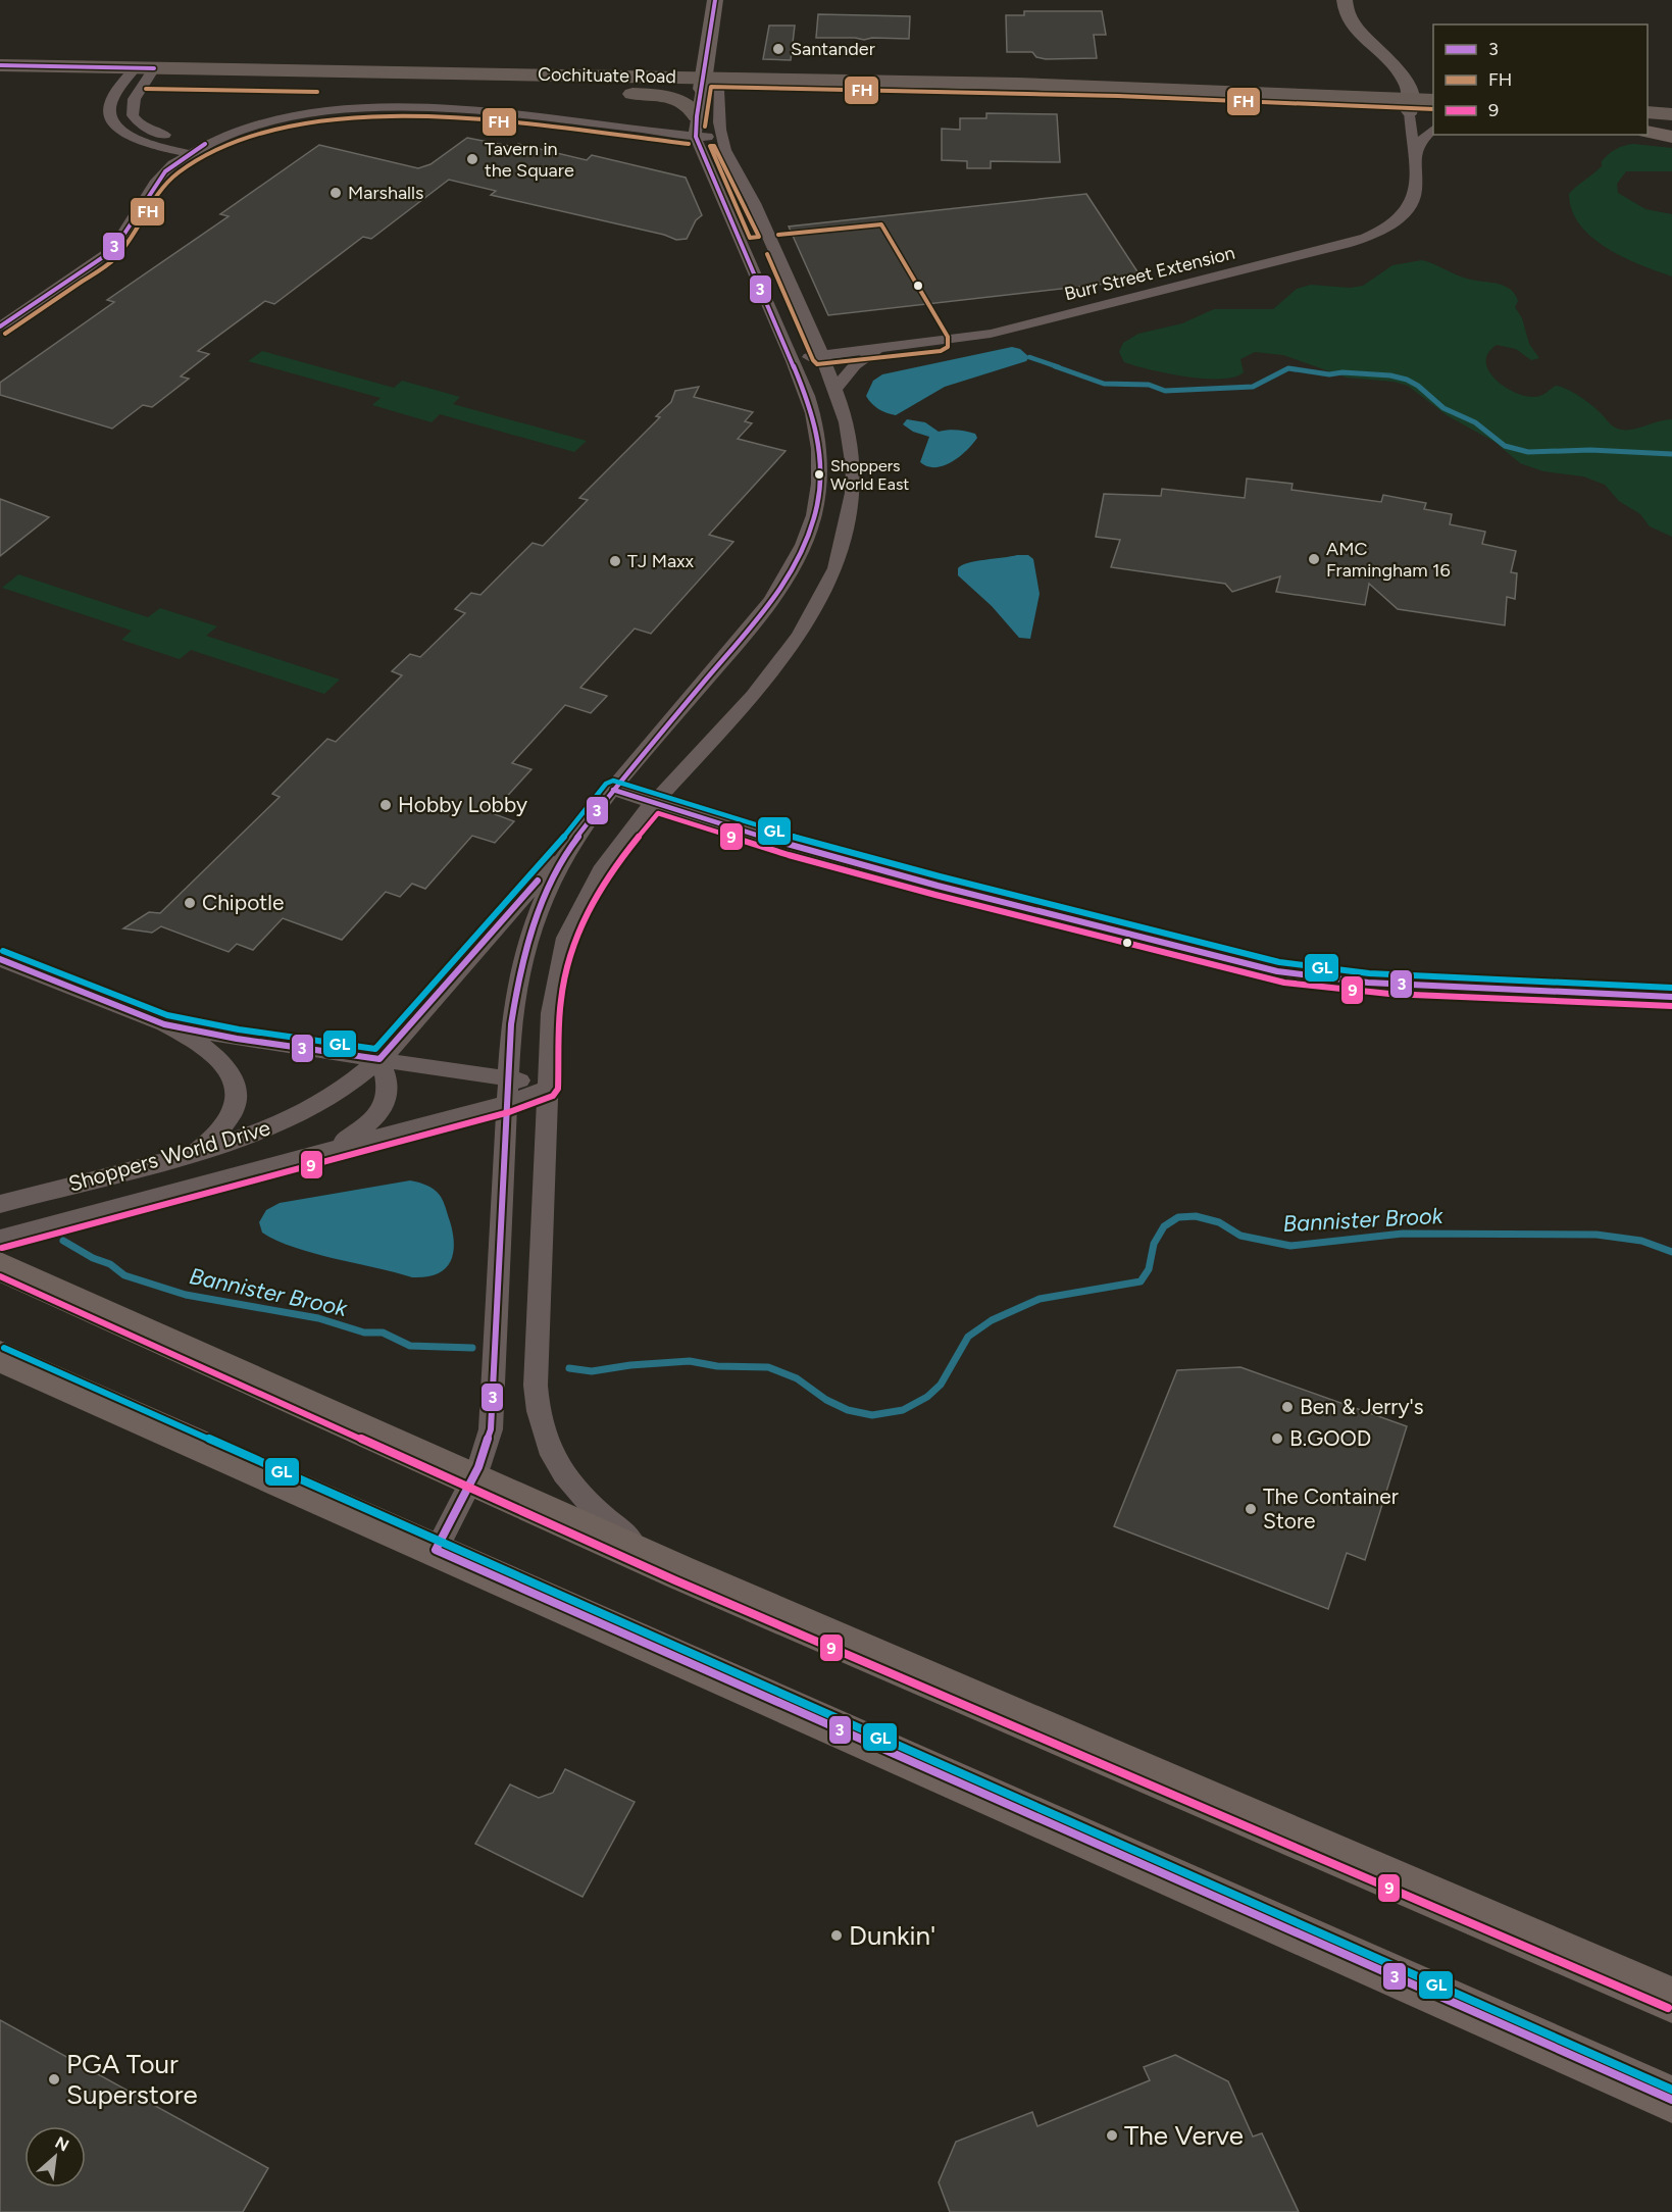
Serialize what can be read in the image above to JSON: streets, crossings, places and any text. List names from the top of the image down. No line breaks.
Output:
{"streets":{"main road":["Cochituate Road"],"street":["Burr Street Extension","Shoppers World Drive"]},"crossings":[["Cochituate Road","Burr Street Extension"],["Cochituate Road","Shoppers World Drive"],["Burr Street Extension","Shoppers World Drive"]],"water":["Bannister Brook"],"places":["Santander","Tavern in the Square","Marshalls","Shoppers World East","AMC Framingham 16","TJ Maxx","Hobby Lobby","Chipotle","Ben & Jerry's","B.GOOD","The Container Store","Dunkin'","PGA Tour Superstore","The Verve"],"lines":["transit line 3","transit line FH","transit line GL","transit line 9"],"legend":["3","FH","9"],"north":"top right"}
